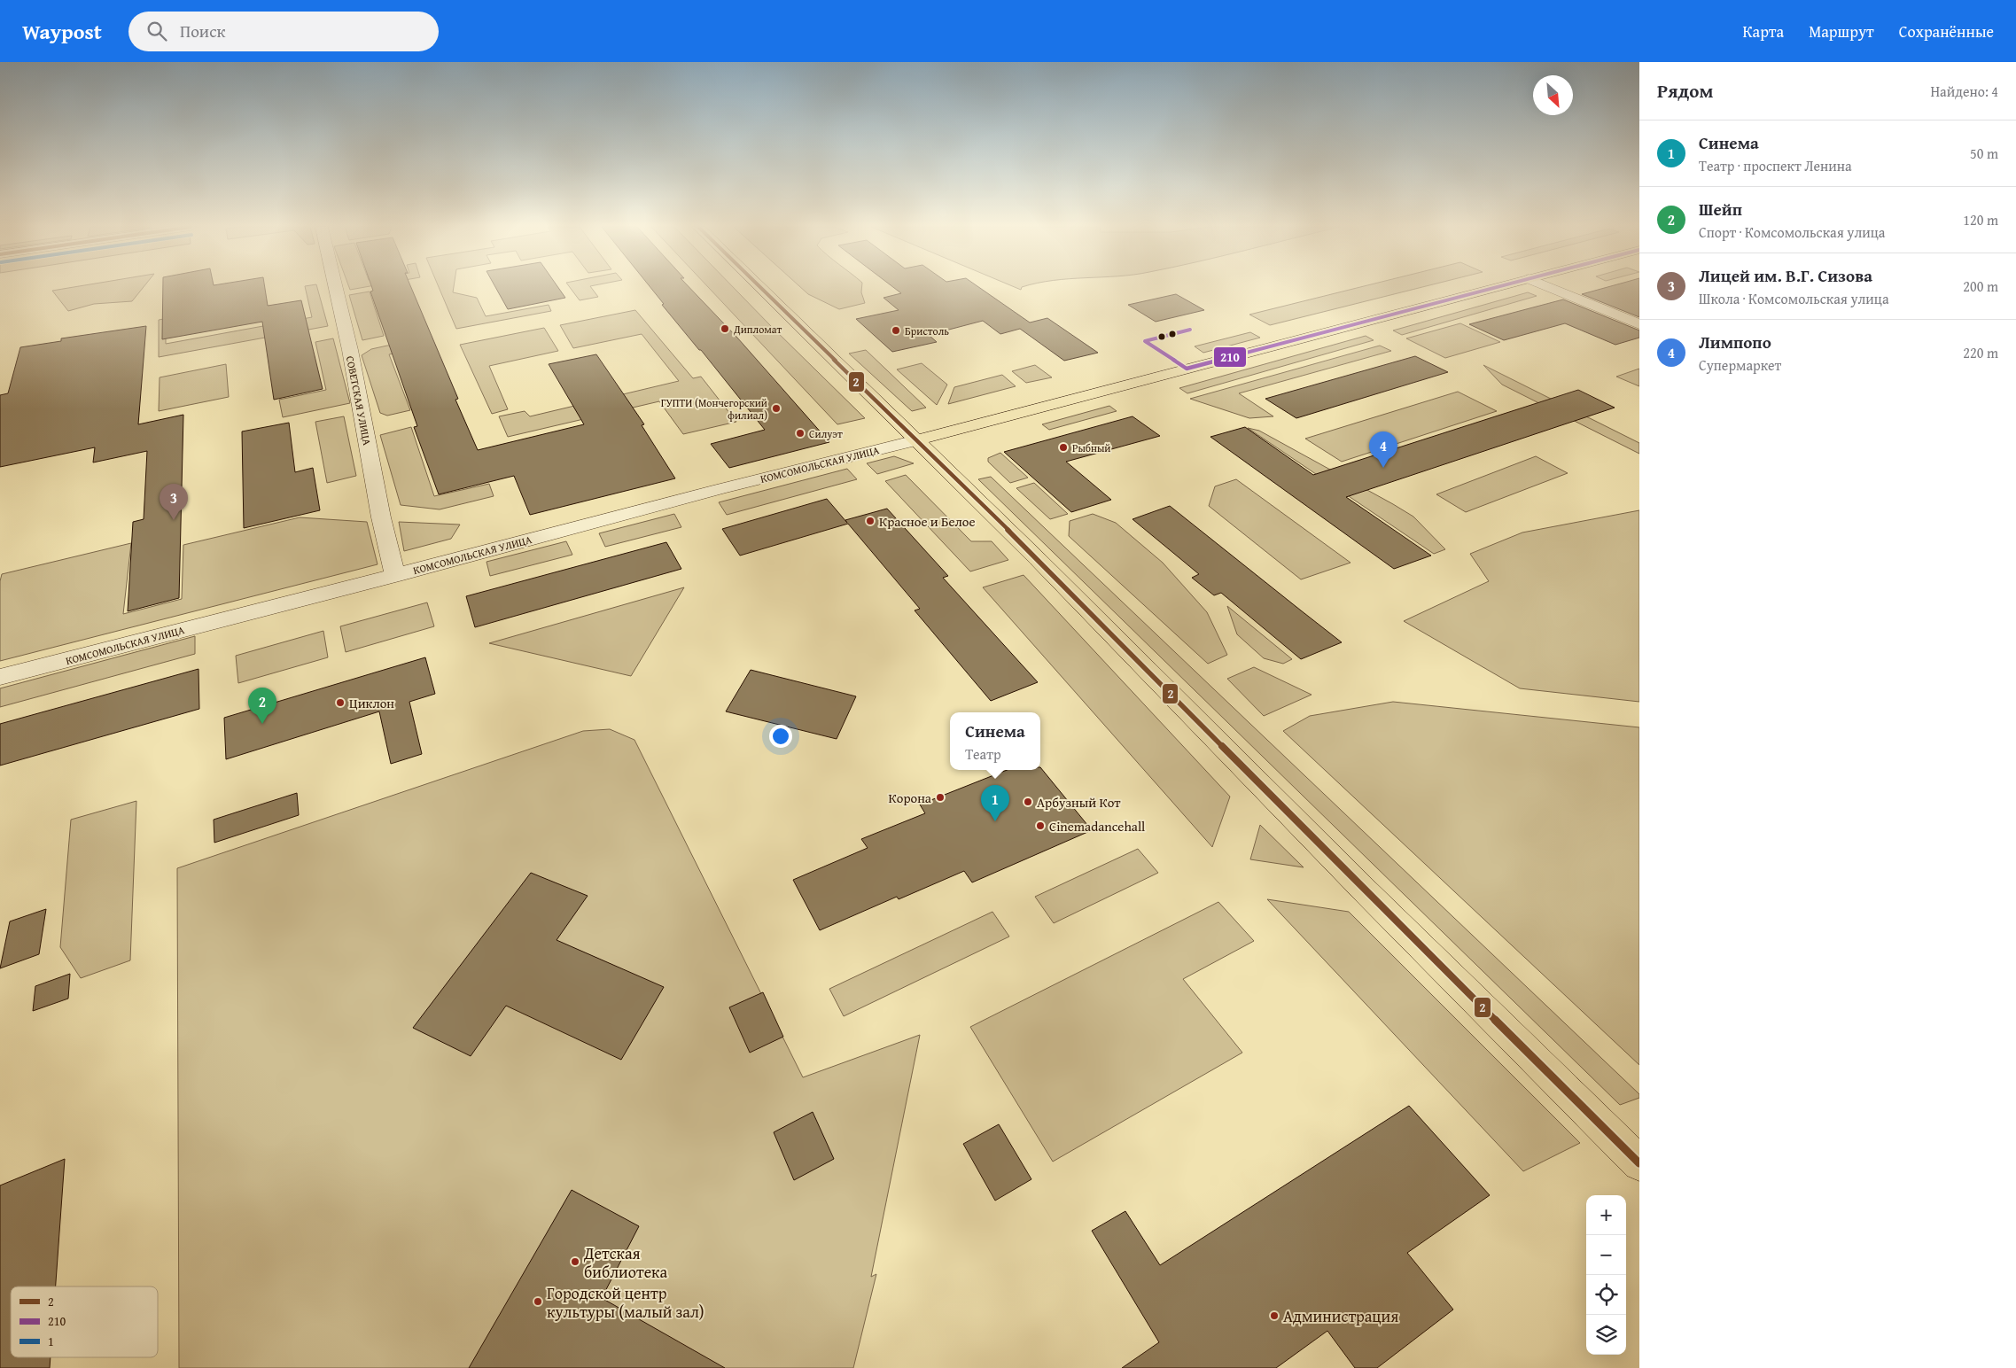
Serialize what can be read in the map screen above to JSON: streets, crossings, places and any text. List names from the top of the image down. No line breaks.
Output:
{"streets":{"main road":["КОМСОМОЛЬСКАЯ УЛИЦА"],"street":["СОВЕТСКАЯ УЛИЦА"]},"crossings":[["СОВЕТСКАЯ УЛИЦА","КОМСОМОЛЬСКАЯ УЛИЦА"]],"places":["Дипломат","Бристоль","ГУПТИ (Мончегорский филиал)","Силуэт","Рыбный","Красное и Белое","Циклон","Корона","Арбузный Кот","Cinemadancehall","Детская библиотека","Городской центр культуры (малый зал)","Администрация"],"lines":["transit line 2","transit line 210"],"legend":["2","210","1"],"north":"bottom right","page":{"header":"Waypost","search":"Поиск","nav":["Карта","Маршрут","Сохранённые"],"heading":["Рядом","Найдено: 4"],"list":[{"mark":"1","name":"Синема","note":"Театр · проспект Ленина","value":"50 m"},{"mark":"2","name":"Шейп","note":"Спорт · Комсомольская улица","value":"120 m"},{"mark":"3","name":"Лицей им. В.Г. Сизова","note":"Школа · Комсомольская улица","value":"200 m"},{"mark":"4","name":"Лимпопо","note":"Супермаркет","value":"220 m"}],"pins":["4","3","2","1"],"popup":["Синема","Театр"],"map_buttons":["+","−"]}}
